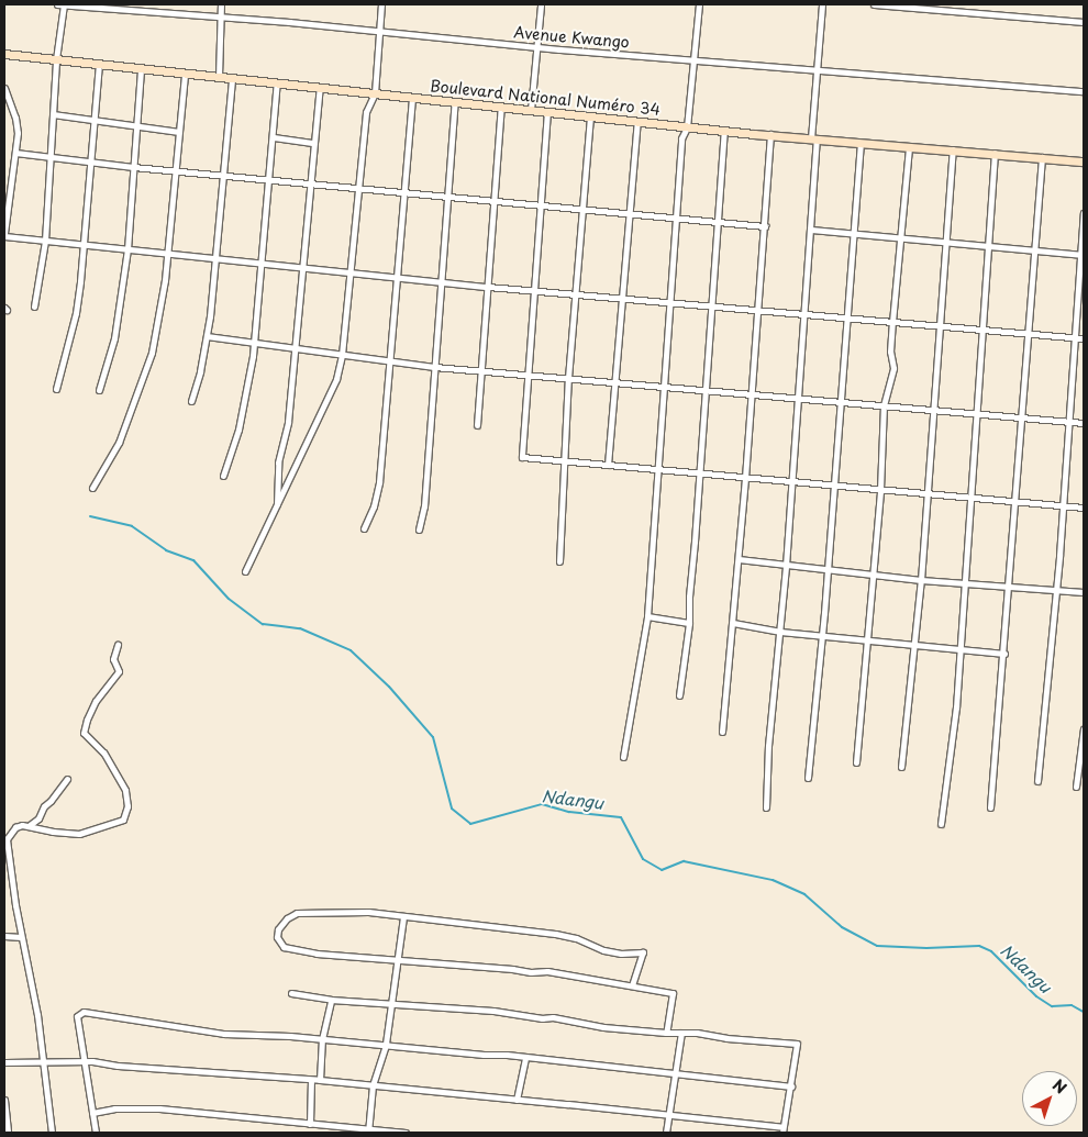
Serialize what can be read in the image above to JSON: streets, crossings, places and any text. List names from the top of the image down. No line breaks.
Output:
{"streets":{"main road":["Boulevard National Numéro 34"],"street":["Avenue Kwango"]},"water":["Ndangu"],"north":"top right"}
